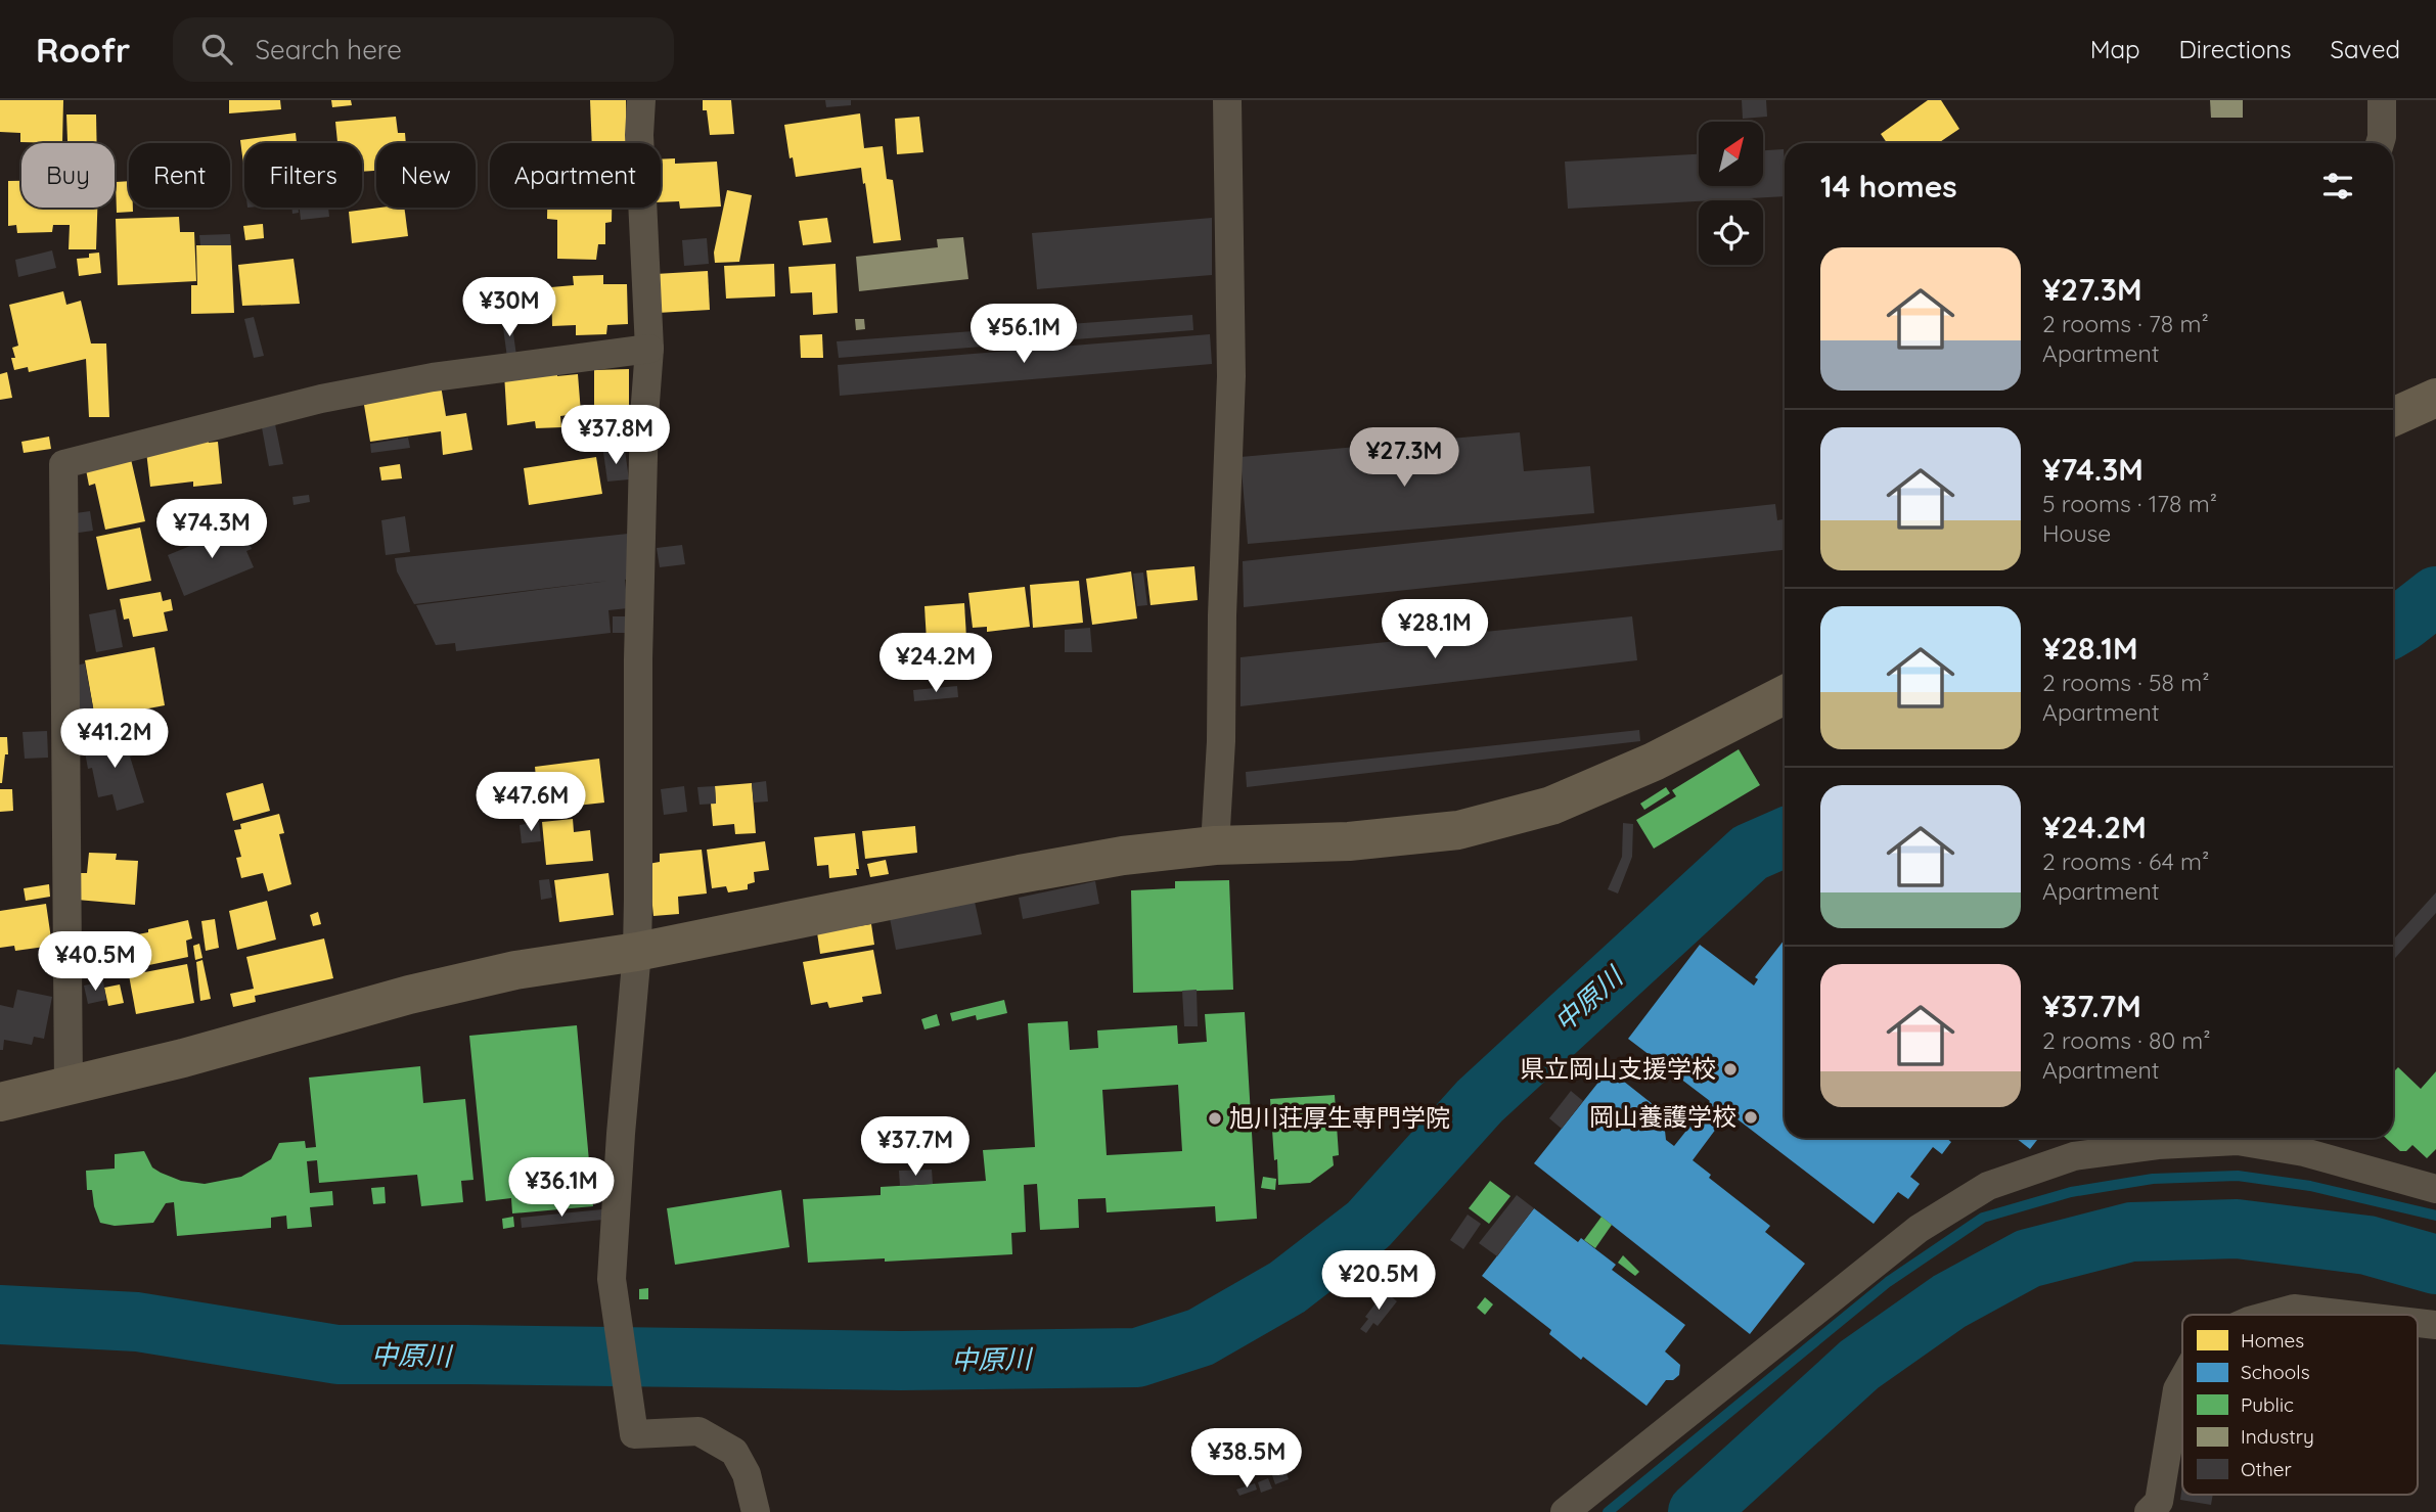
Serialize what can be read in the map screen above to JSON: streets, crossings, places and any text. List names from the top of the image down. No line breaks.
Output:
{"water":["中原川"],"places":["県立岡山支援学校","岡山養護学校","旭川荘厚生専門学院"],"legend":["Homes","Schools","Public","Industry","Other"],"north":"top right","page":{"header":"Roofr","search":"Search here","nav":["Map","Directions","Saved"],"chip":["Buy","Rent","Filters","New","Apartment"],"heading":"14 homes","list":[{"name":"¥27.3M","note":"2 rooms · 78 m² · Apartment"},{"name":"¥74.3M","note":"5 rooms · 178 m² · House"},{"name":"¥28.1M","note":"2 rooms · 58 m² · Apartment"},{"name":"¥24.2M","note":"2 rooms · 64 m² · Apartment"},{"name":"¥37.7M","note":"2 rooms · 80 m² · Apartment"}],"price":["¥30M","¥56.1M","¥37.8M","¥27.3M","¥74.3M","¥28.1M","¥24.2M","¥41.2M","¥47.6M","¥40.5M","¥37.7M","¥36.1M","¥20.5M","¥38.5M"]}}
